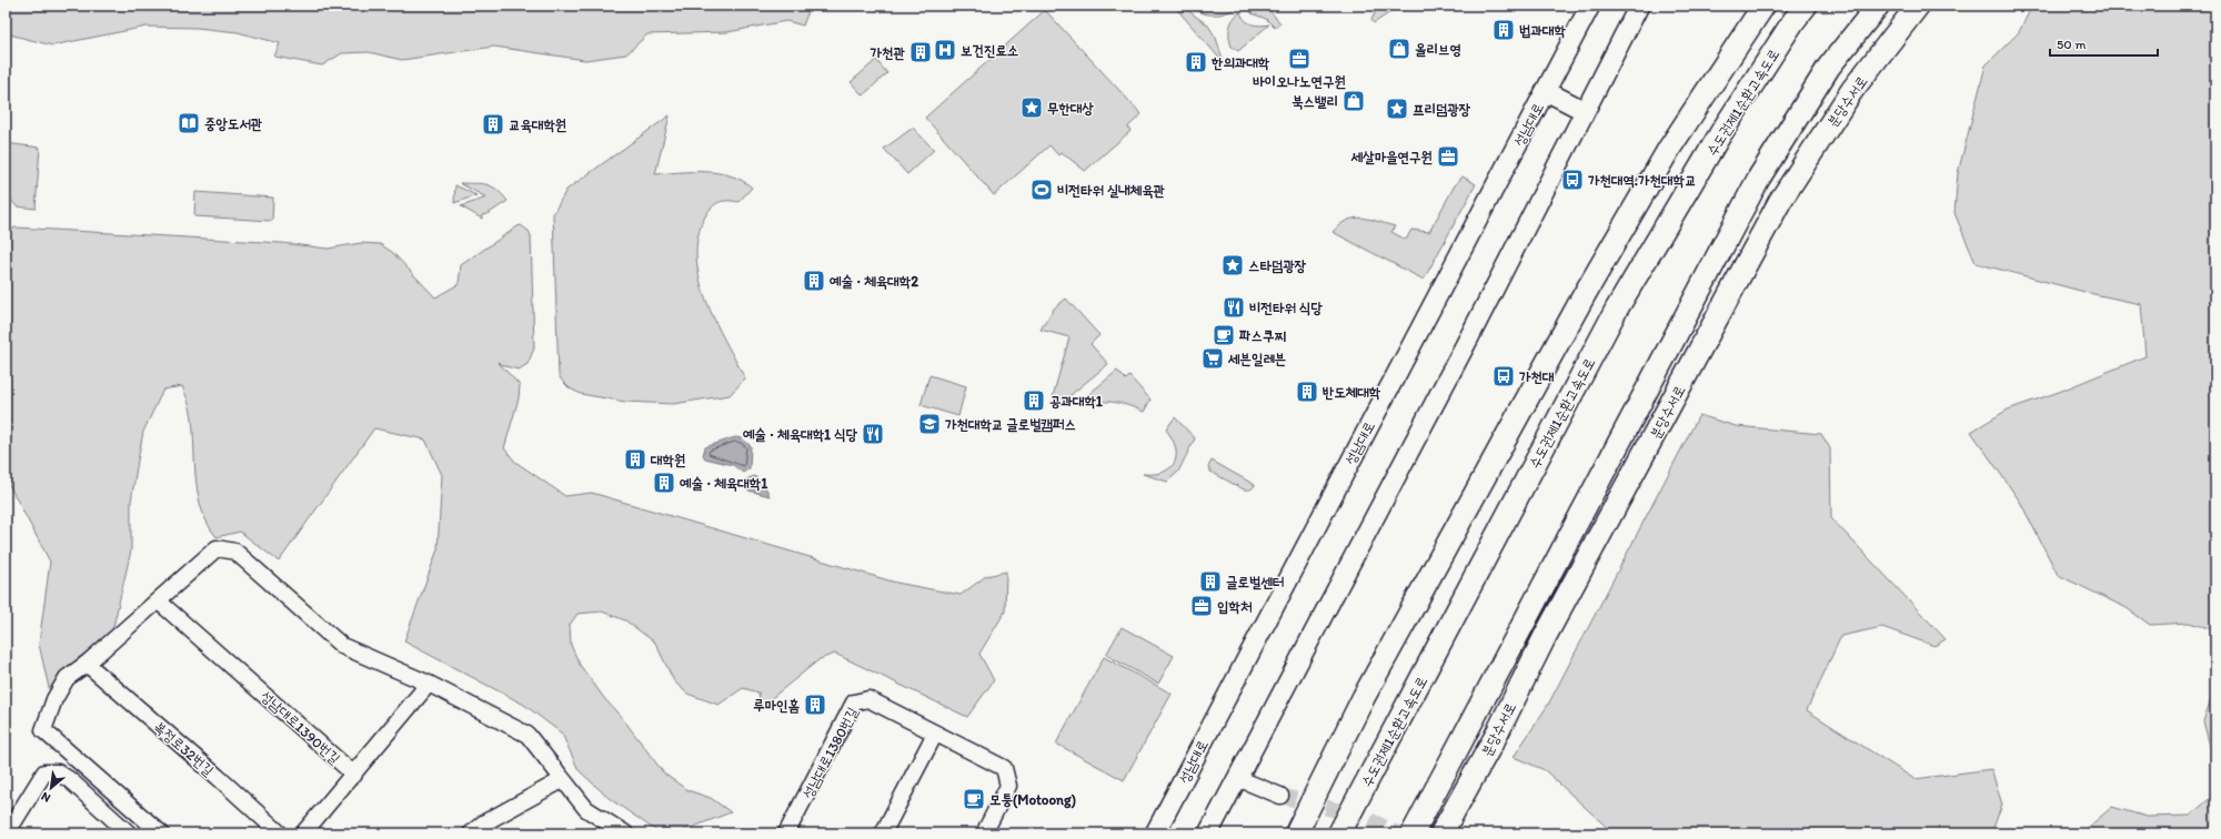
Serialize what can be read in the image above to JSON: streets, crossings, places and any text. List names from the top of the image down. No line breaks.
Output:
{"streets":{"highway":["분당수서로","수도권제1순환고속도로"],"main road":["성남대로"],"street":["성남대로1390번길","복정로32번길","성남대로1380번길"]},"places":{"building":["법과대학","가천관","한의과대학","교육대학원","예술ㆍ체육대학2","반도체대학","공과대학1","대학원","예술ㆍ체육대학1","글로벌센터","루마인홈"],"shop":["올리브영","북스밸리"],"hospital":["보건진료소"],"office":["바이오나노연구원","세살마을연구원","입학처"],"place":["무한대상","프리덤광장","스타덤광장"],"library":["중앙도서관"],"bus stop":["가천대역.가천대학교","가천대"],"sports":["비전타워 실내체육관"],"restaurant":["비전타워 식당","예술ㆍ체육대학1 식당"],"cafe":["파스쿠찌","모퉁(Motoong)"],"supermarket":["세븐일레븐"],"school or university":["가천대학교 글로벌캠퍼스"]},"scale_bar":"50 m","north":"bottom left"}
